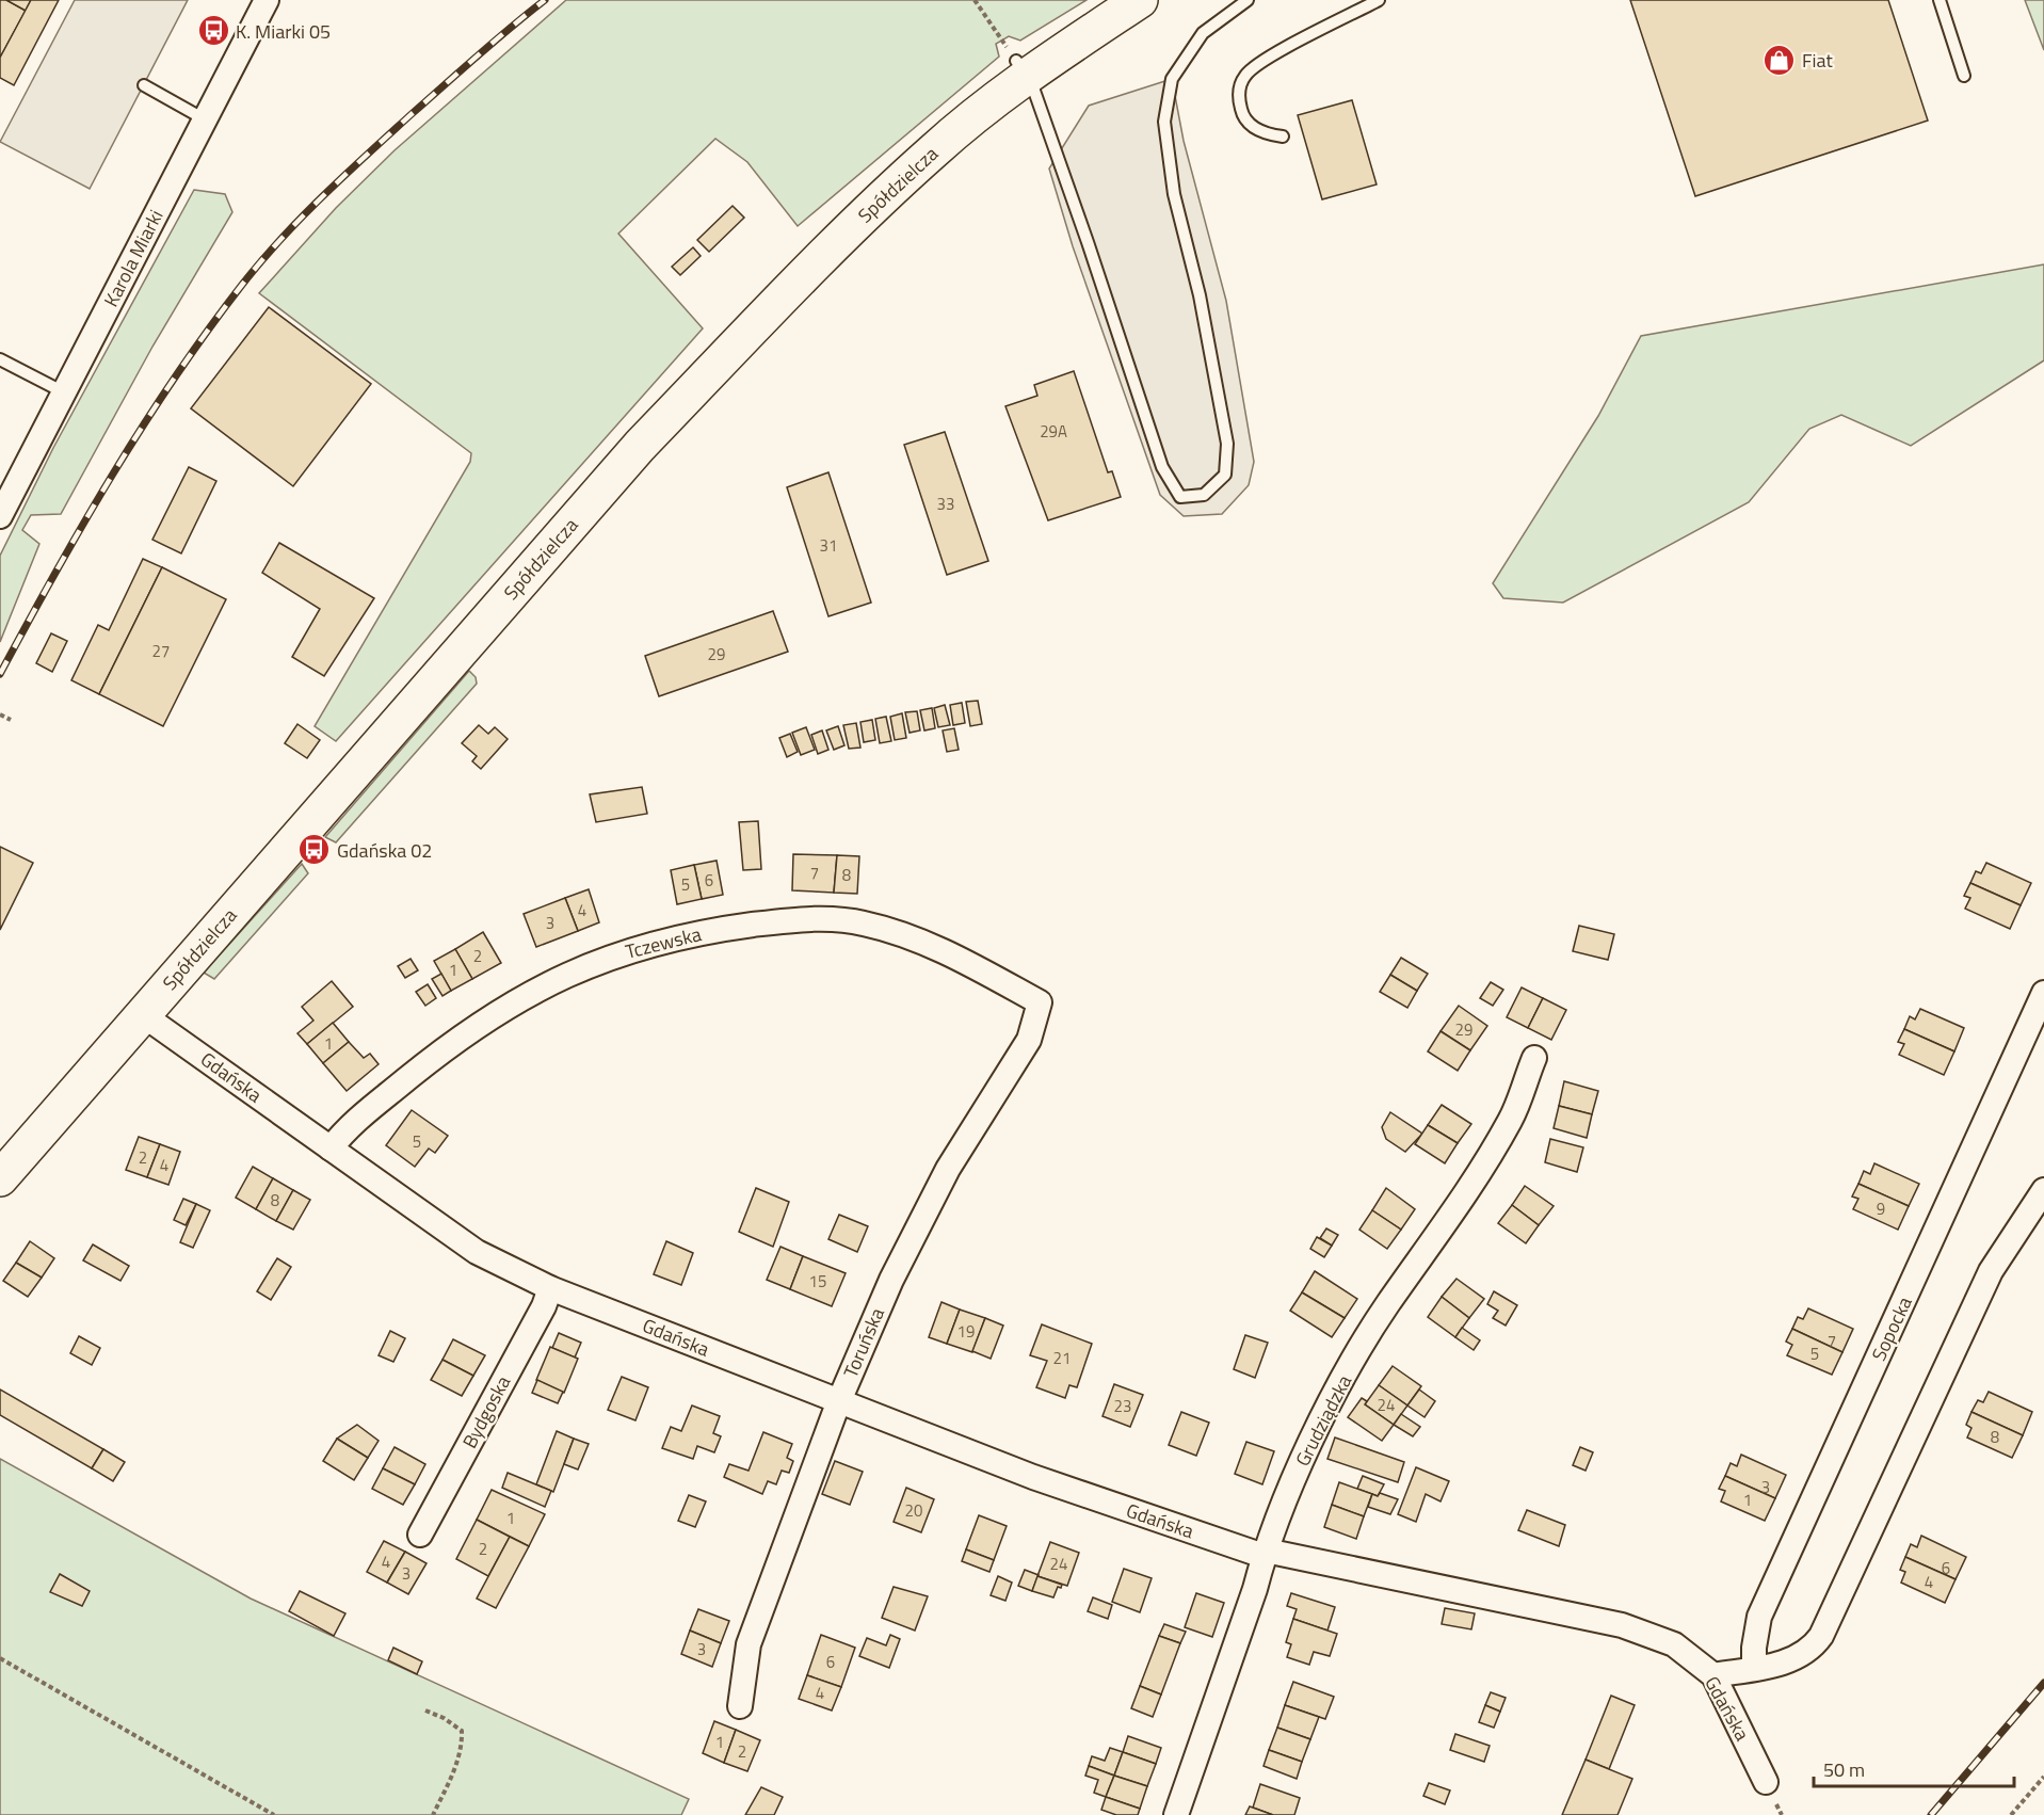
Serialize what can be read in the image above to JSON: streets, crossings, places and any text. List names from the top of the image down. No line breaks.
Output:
{"streets":{"main road":["Spółdzielcza"],"street":["Karola Miarki","Tczewska","Gdańska","Sopocka","Toruńska","Bydgoska","Grudziądzka"]},"crossings":[["Spółdzielcza","Gdańska"],["Tczewska","Gdańska"],["Tczewska","Toruńska"],["Gdańska","Toruńska"],["Gdańska","Bydgoska"],["Gdańska","Grudziądzka"]],"places":{"bus stop":["K. Miarki 05","Gdańska 02"],"shop":["Fiat"]},"house_numbers":["29A","33","31","27","29","7","8","6","5","4","3","2","1","29","1","5","2","4","8","9","15","19","7","5","21","24","23","8","3","1","20","1","2","4","24","6","3","4","3","6","4","1","2"],"scale_bar":"50 m"}
